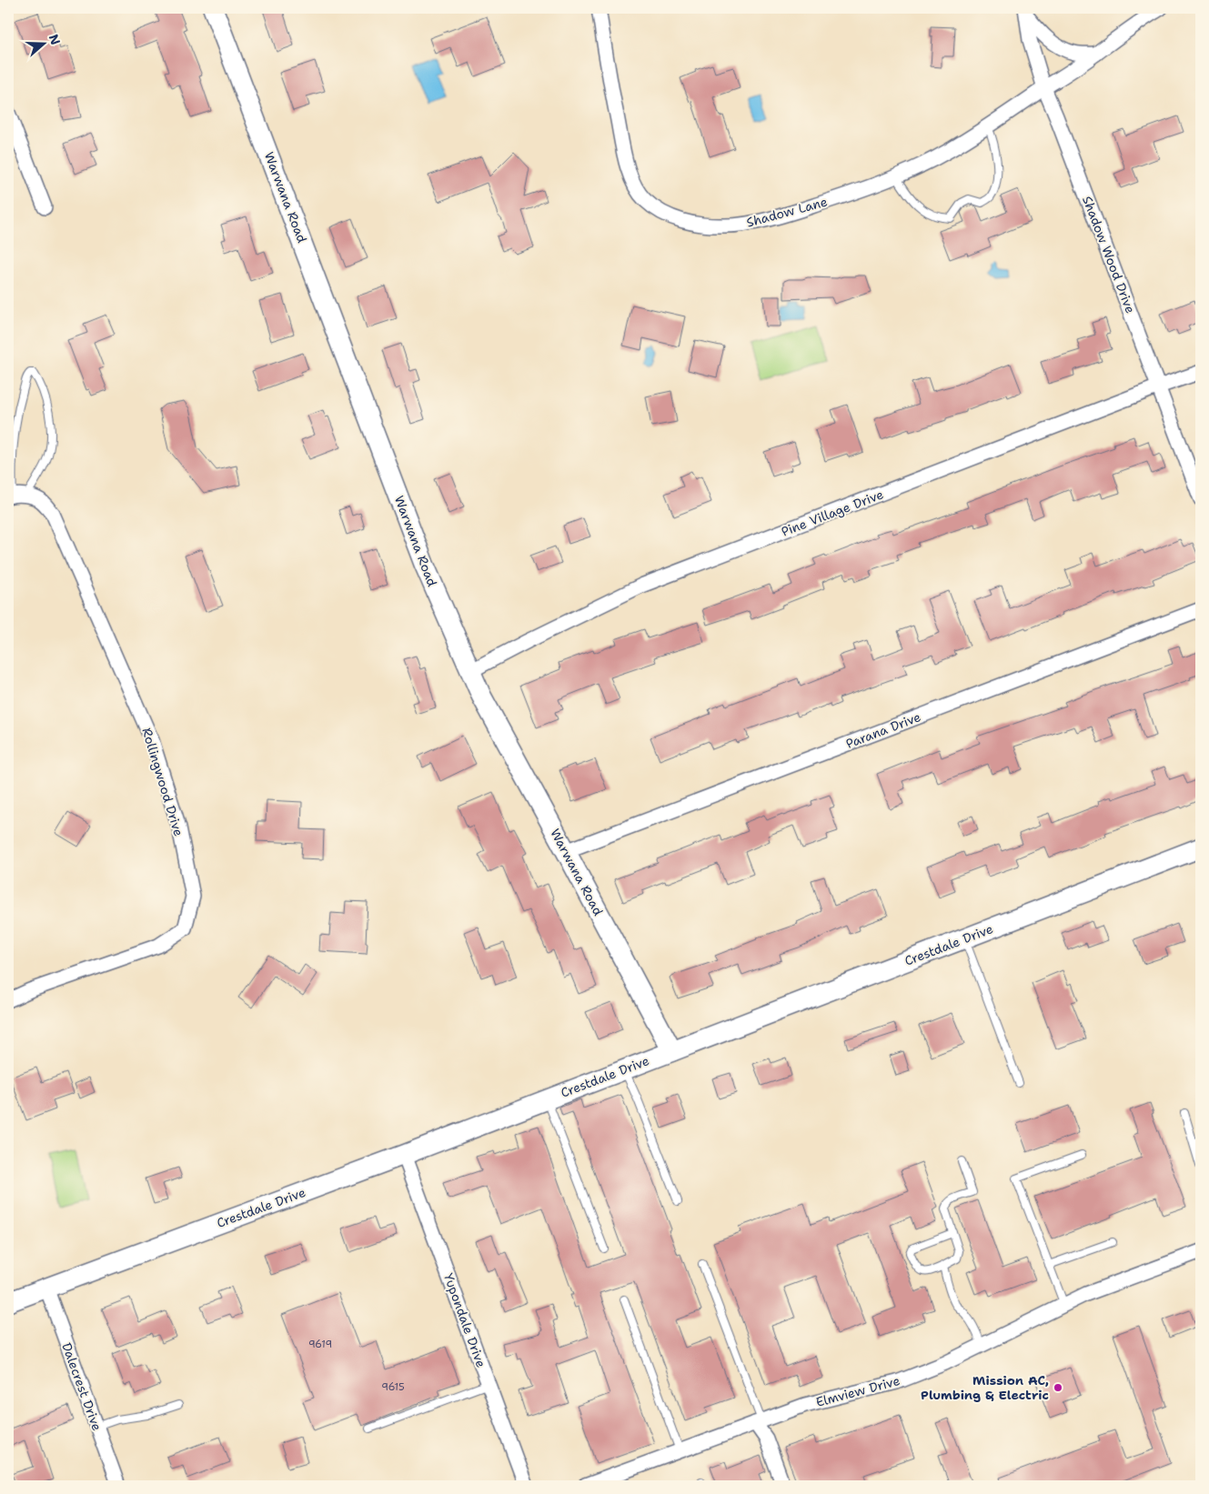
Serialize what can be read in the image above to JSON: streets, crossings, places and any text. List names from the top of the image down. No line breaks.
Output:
{"streets":{"street":["Warwana Road","Shadow Lane","Shadow Wood Drive","Pine Village Drive","Parana Drive","Rollingwood Drive","Crestdale Drive","Yupondale Drive","Dalecrest Drive","Elmview Drive"]},"crossings":[["Warwana Road","Pine Village Drive"],["Warwana Road","Parana Drive"],["Warwana Road","Crestdale Drive"],["Shadow Lane","Shadow Wood Drive"],["Shadow Wood Drive","Pine Village Drive"],["Crestdale Drive","Yupondale Drive"],["Crestdale Drive","Dalecrest Drive"]],"places":["Mission AC, Plumbing & Electric"],"house_numbers":["9619","9615"],"north":"right"}
